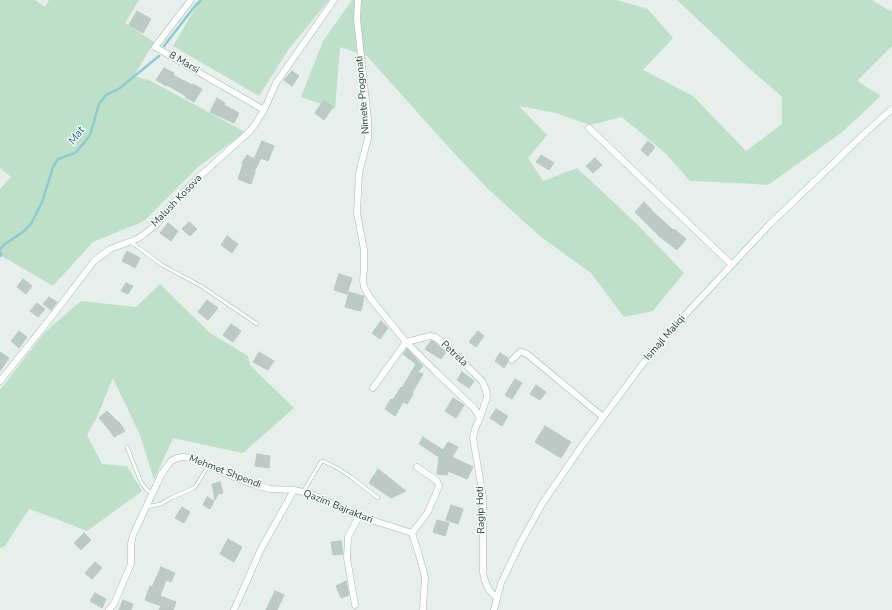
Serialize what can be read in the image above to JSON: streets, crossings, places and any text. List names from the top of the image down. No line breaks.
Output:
{"streets":{"street":["8 Marsi","Nimete Progonati","Malush Kosova","Ismajl Maliqi","Petrela","Mehmet Shpendi","Qazim Bajraktari","Ragip Hoti"]},"crossings":[["8 Marsi","Malush Kosova"],["Nimete Progonati","Petrela"],["Nimete Progonati","Ragip Hoti"],["Ismajl Maliqi","Ragip Hoti"],["Petrela","Ragip Hoti"],["Mehmet Shpendi","Qazim Bajraktari"]],"water":["Mat"]}
